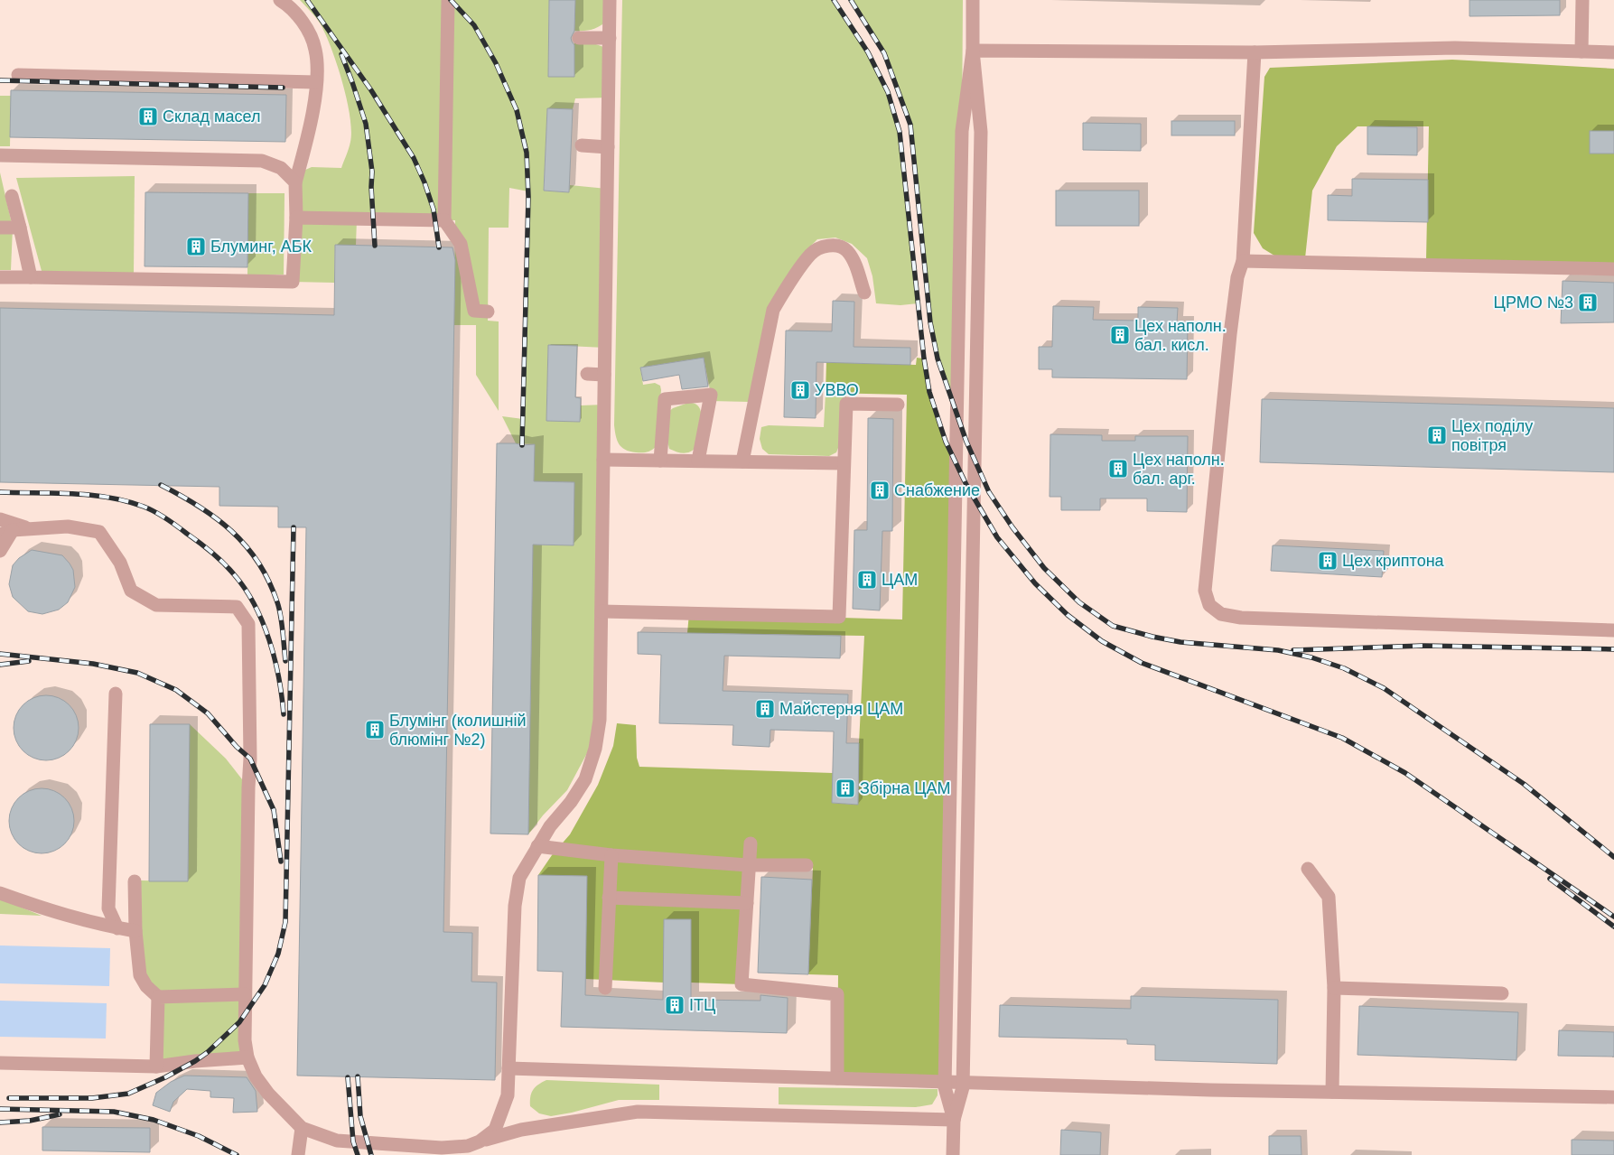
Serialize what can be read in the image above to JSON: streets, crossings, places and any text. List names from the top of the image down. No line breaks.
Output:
{"places":{"building":["Склад масел","Блуминг, АБК","ЦРМО №3","Цех наполн. бал. кисл.","УВВО","Цех поділу повітря","Цех наполн. бал. арг.","Снабжение","Цех криптона","ЦАМ","Майстерня ЦАМ","Блумінг (колишній блюмінг №2)","Збірна ЦАМ","ІТЦ"]}}
